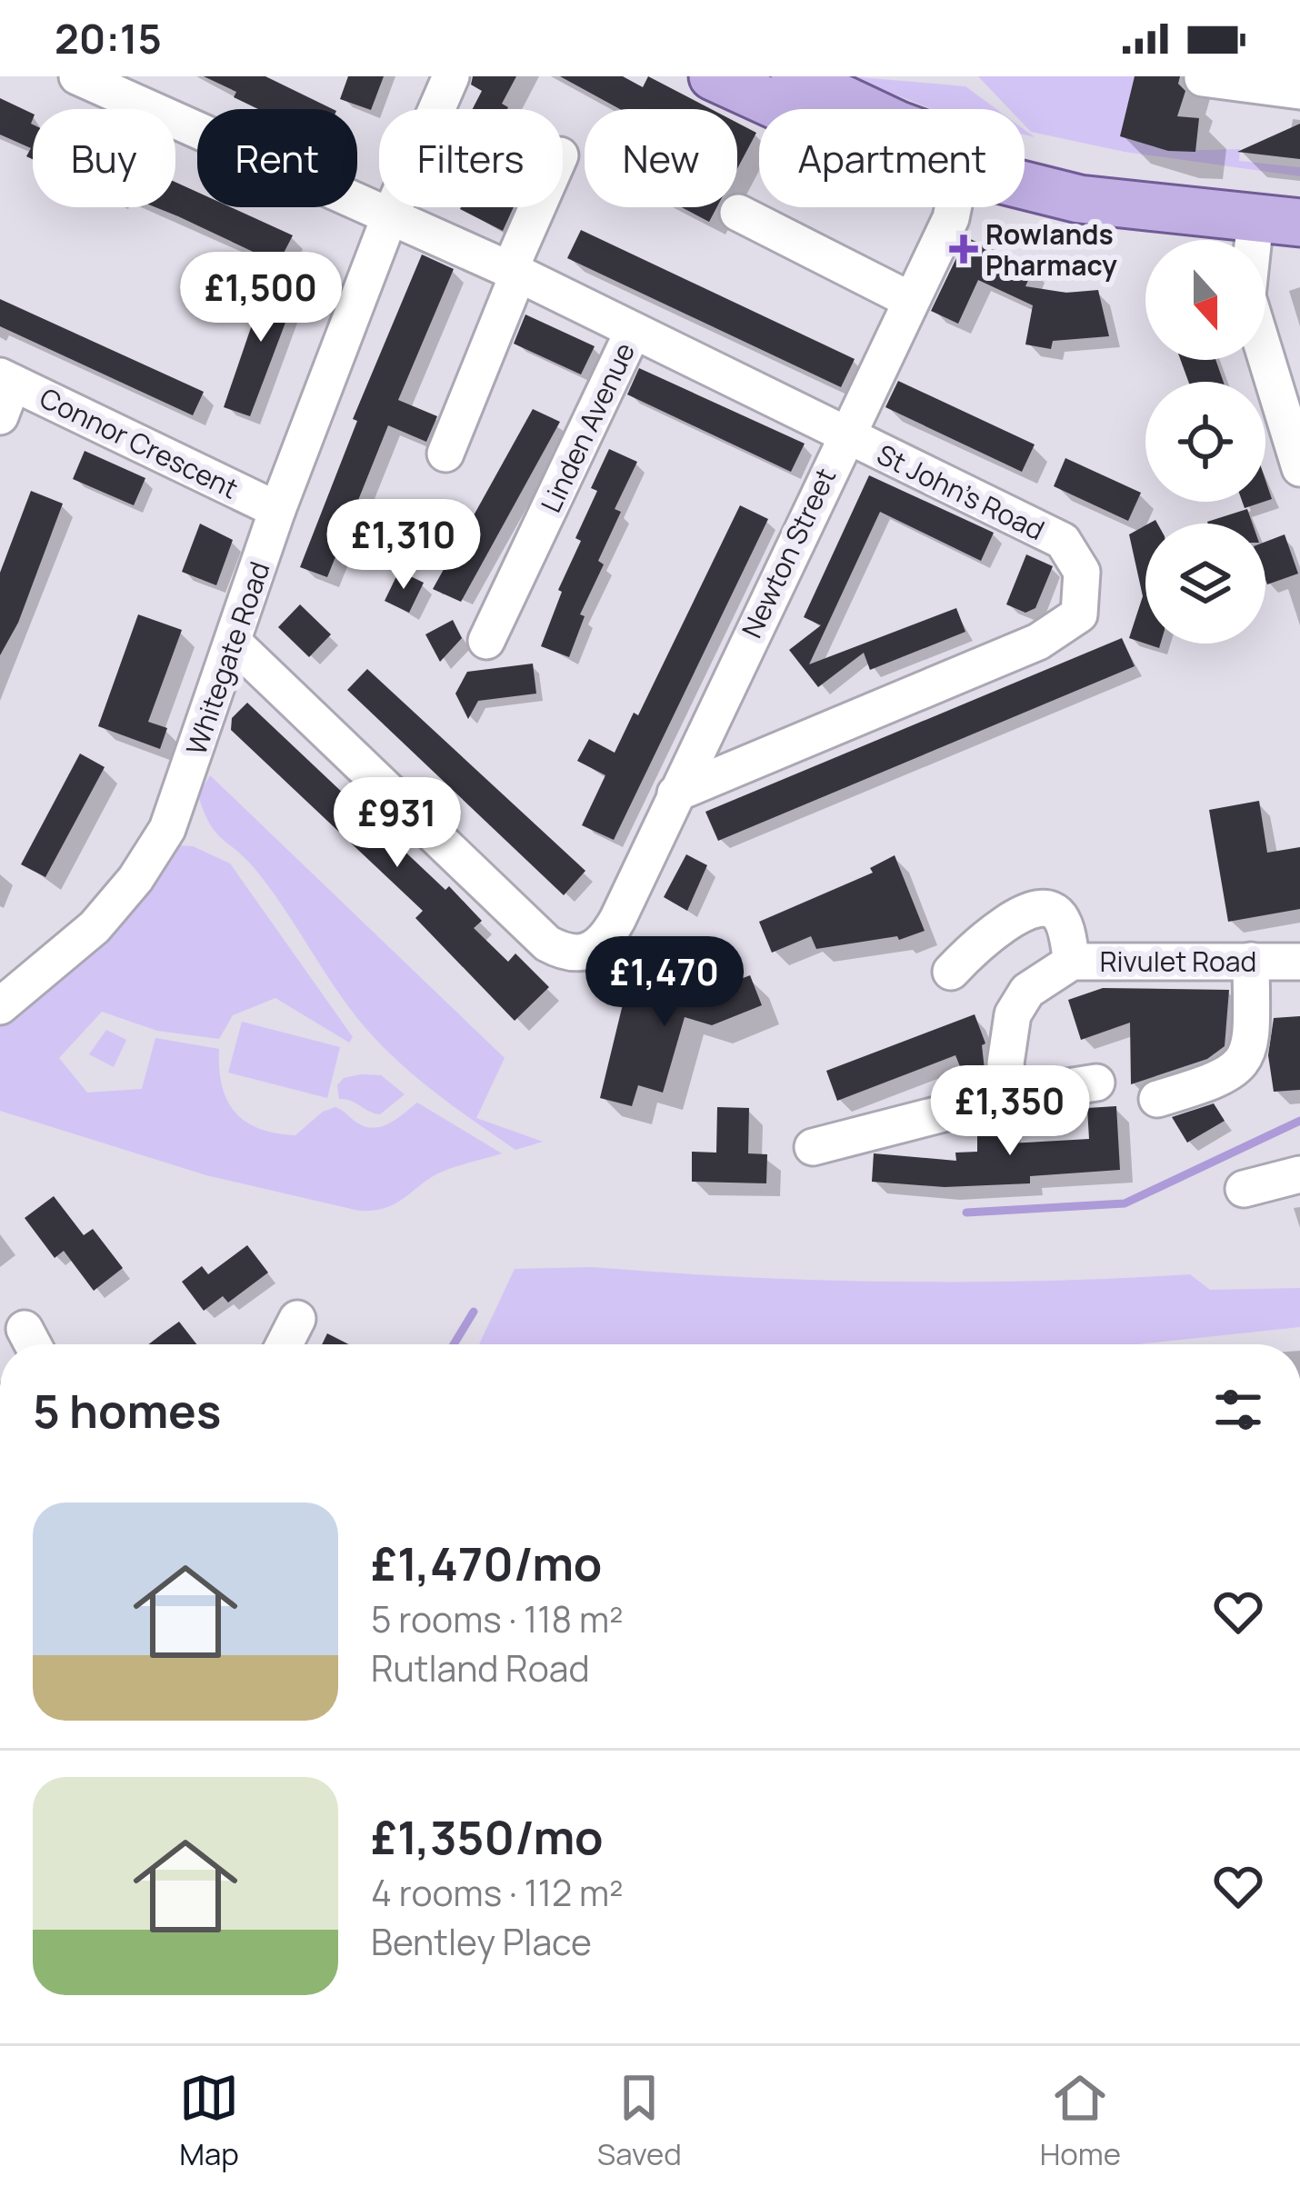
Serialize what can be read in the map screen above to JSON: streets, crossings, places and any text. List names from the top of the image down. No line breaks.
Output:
{"streets":{"street":["Linden Avenue","Connor Crescent","St John's Road","Newton Street","Whitegate Road","Rivulet Road"]},"crossings":[["Linden Avenue","St John's Road"],["Connor Crescent","Whitegate Road"],["St John's Road","Newton Street"],["St John's Road","Whitegate Road"],["Newton Street","Whitegate Road"]],"places":{"health":["Rowlands Pharmacy"]},"north":"bottom","page":{"status":"20:15","chip":["Buy","Rent","Filters","New","Apartment"],"price":["£1,500","£1,310","£931","£1,470","£1,350"],"heading":"5 homes","list":[{"name":"£1,470/mo","note":"5 rooms · 118 m² · Rutland Road"},{"name":"£1,350/mo","note":"4 rooms · 112 m² · Bentley Place"}],"tabs":["Map","Saved","Home"]}}
